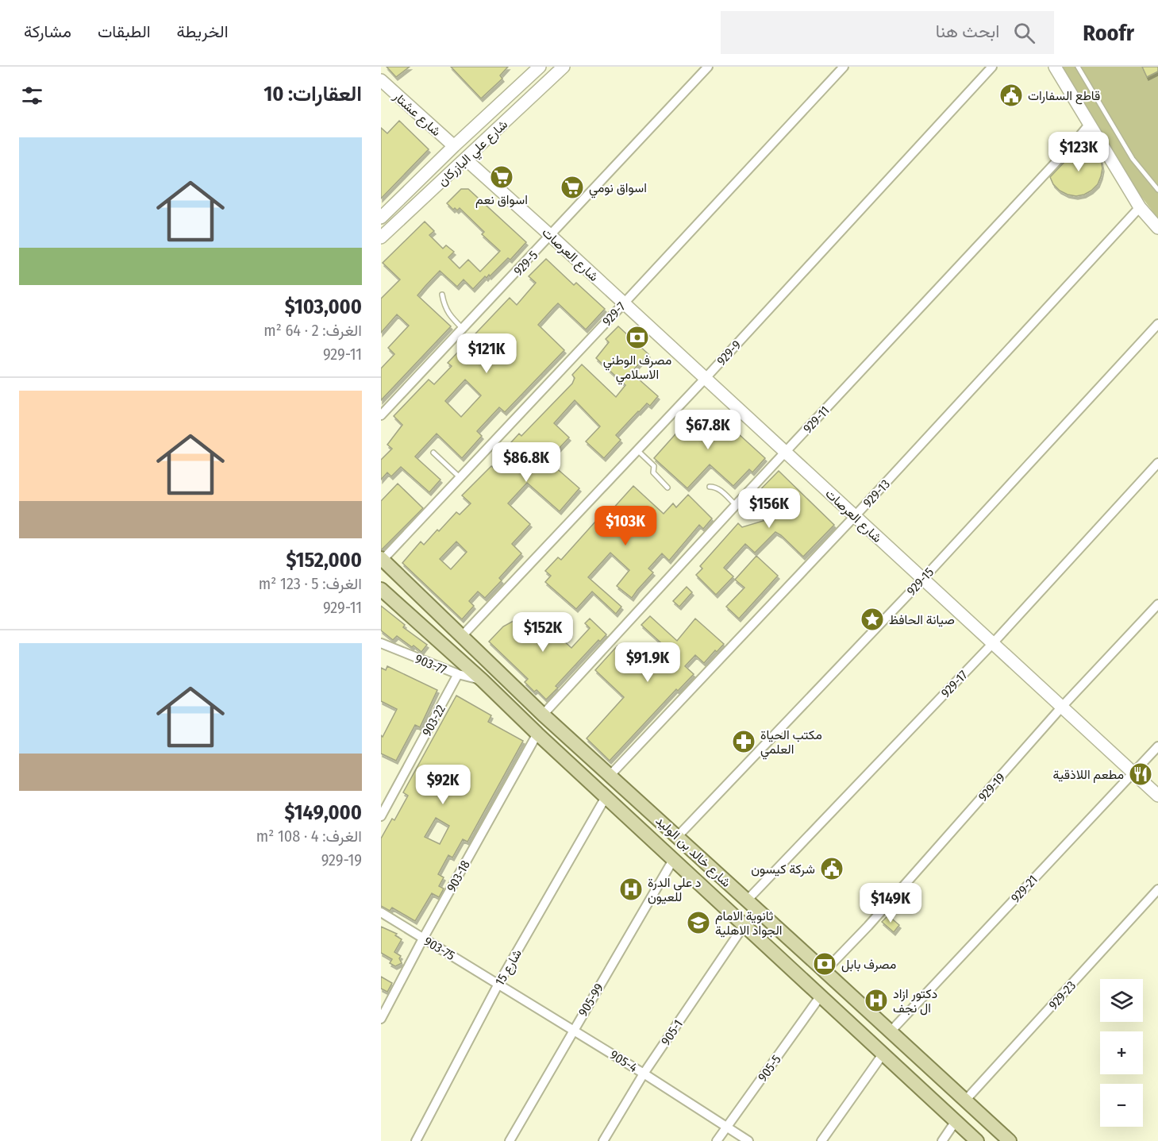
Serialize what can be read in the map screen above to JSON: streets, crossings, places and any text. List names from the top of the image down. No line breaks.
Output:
{"streets":{"main road":["شارع خالد بن الوليد"],"street":["شارع عشتار","شارع علي البازركان","شارع العرصات","929-5","929-7","929-9","929-11","929-13","929-15","903-77","929-17","903-22","929-19","903-18","929-21","903-75","شارع 15","929-23","905-99","905-1","905-4","905-5"]},"crossings":[["شارع عشتار","شارع علي البازركان"],["شارع علي البازركان","شارع العرصات"],["شارع العرصات","929-5"],["شارع العرصات","929-7"],["شارع العرصات","929-9"],["شارع العرصات","929-11"],["شارع العرصات","929-13"],["شارع العرصات","929-15"],["شارع العرصات","929-17"],["شارع العرصات","929-19"],["شارع العرصات","929-21"],["929-7","شارع خالد بن الوليد"],["929-9","شارع خالد بن الوليد"],["929-11","شارع خالد بن الوليد"],["929-13","شارع خالد بن الوليد"],["929-15","شارع خالد بن الوليد"],["903-77","903-22"],["903-77","شارع خالد بن الوليد"],["929-17","شارع خالد بن الوليد"],["929-19","شارع خالد بن الوليد"],["شارع خالد بن الوليد","903-18"],["شارع خالد بن الوليد","929-21"],["شارع خالد بن الوليد","شارع 15"],["شارع خالد بن الوليد","929-23"],["شارع خالد بن الوليد","905-99"],["شارع خالد بن الوليد","905-1"],["شارع خالد بن الوليد","905-5"],["903-18","903-75"],["903-75","شارع 15"],["903-75","905-4"],["شارع 15","905-4"],["905-99","905-4"],["905-1","905-4"],["905-4","905-5"]],"places":{"public building":["قاطع السفارات","شركة كيسون"],"supermarket":["اسواق نعم","اسواق نومي"],"bank":["مصرف الوطني الاسلامي","مصرف بابل"],"place":["صيانة الحافظ"],"pharmacy":["مكتب الحياة العلمي"],"restaurant":["مطعم اللاذقية"],"hospital":["د علي الدرة للعيون","دكتور ازاد ال نجف"],"school or university":["ثانوية الامام الجواد الاهلية"]},"page":{"header":"Roofr","search":"ابحث هنا","nav":["الخريطة","الطبقات","مشاركة"],"heading":"العقارات: 10","list":[{"name":"$103,000","note":"الغرف: 2 · 64 m² · 929-11"},{"name":"$152,000","note":"الغرف: 5 · 123 m² · 929-11"},{"name":"$149,000","note":"الغرف: 4 · 108 m² · 929-19"}],"price":["$123K","$121K","$67.8K","$86.8K","$156K","$103K","$152K","$91.9K","$92K","$149K"],"map_buttons":["+","−"]}}
